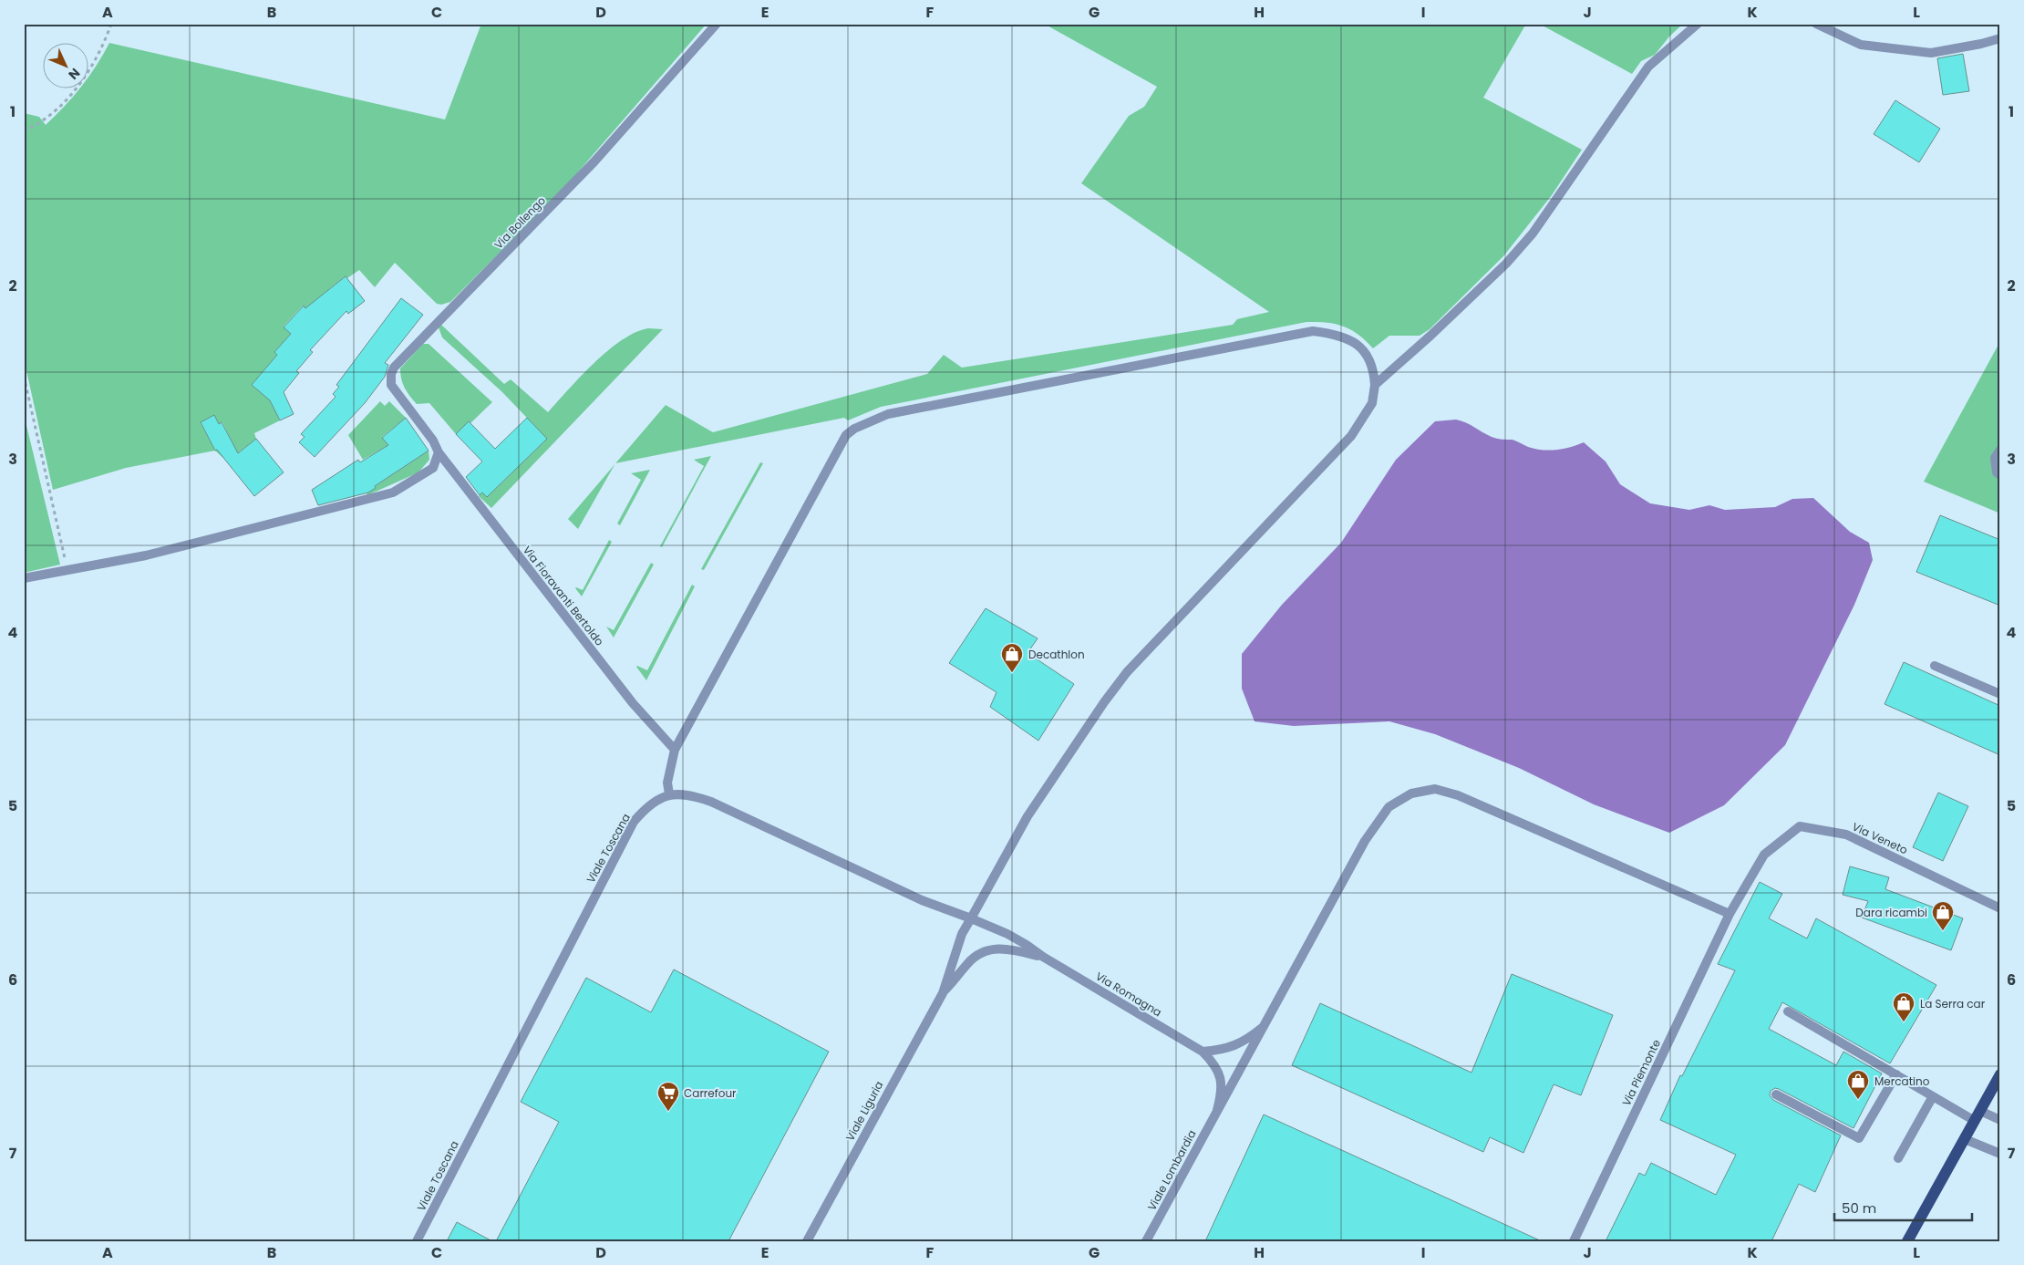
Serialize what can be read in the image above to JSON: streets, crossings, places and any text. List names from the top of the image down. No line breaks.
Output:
{"streets":{"street":["Via Bollengo","Via Fioravanti Bertoldo","Via Veneto","Viale Toscana","Via Romagna","Via Piemonte","Viale Liguria","Viale Lombardia"]},"crossings":[["Via Bollengo","Via Fioravanti Bertoldo"],["Via Veneto","Via Piemonte"],["Via Veneto","Viale Lombardia"],["Via Piemonte","Viale Lombardia"]],"places":{"shop":["Decathlon","Dara ricambi","La Serra car","Mercatino"],"supermarket":["Carrefour"]},"scale_bar":"50 m","north":"bottom right","grid":{"columns":["A","B","C","D","E","F","G","H","I","J","K","L"],"rows":["1","2","3","4","5","6","7"]}}
